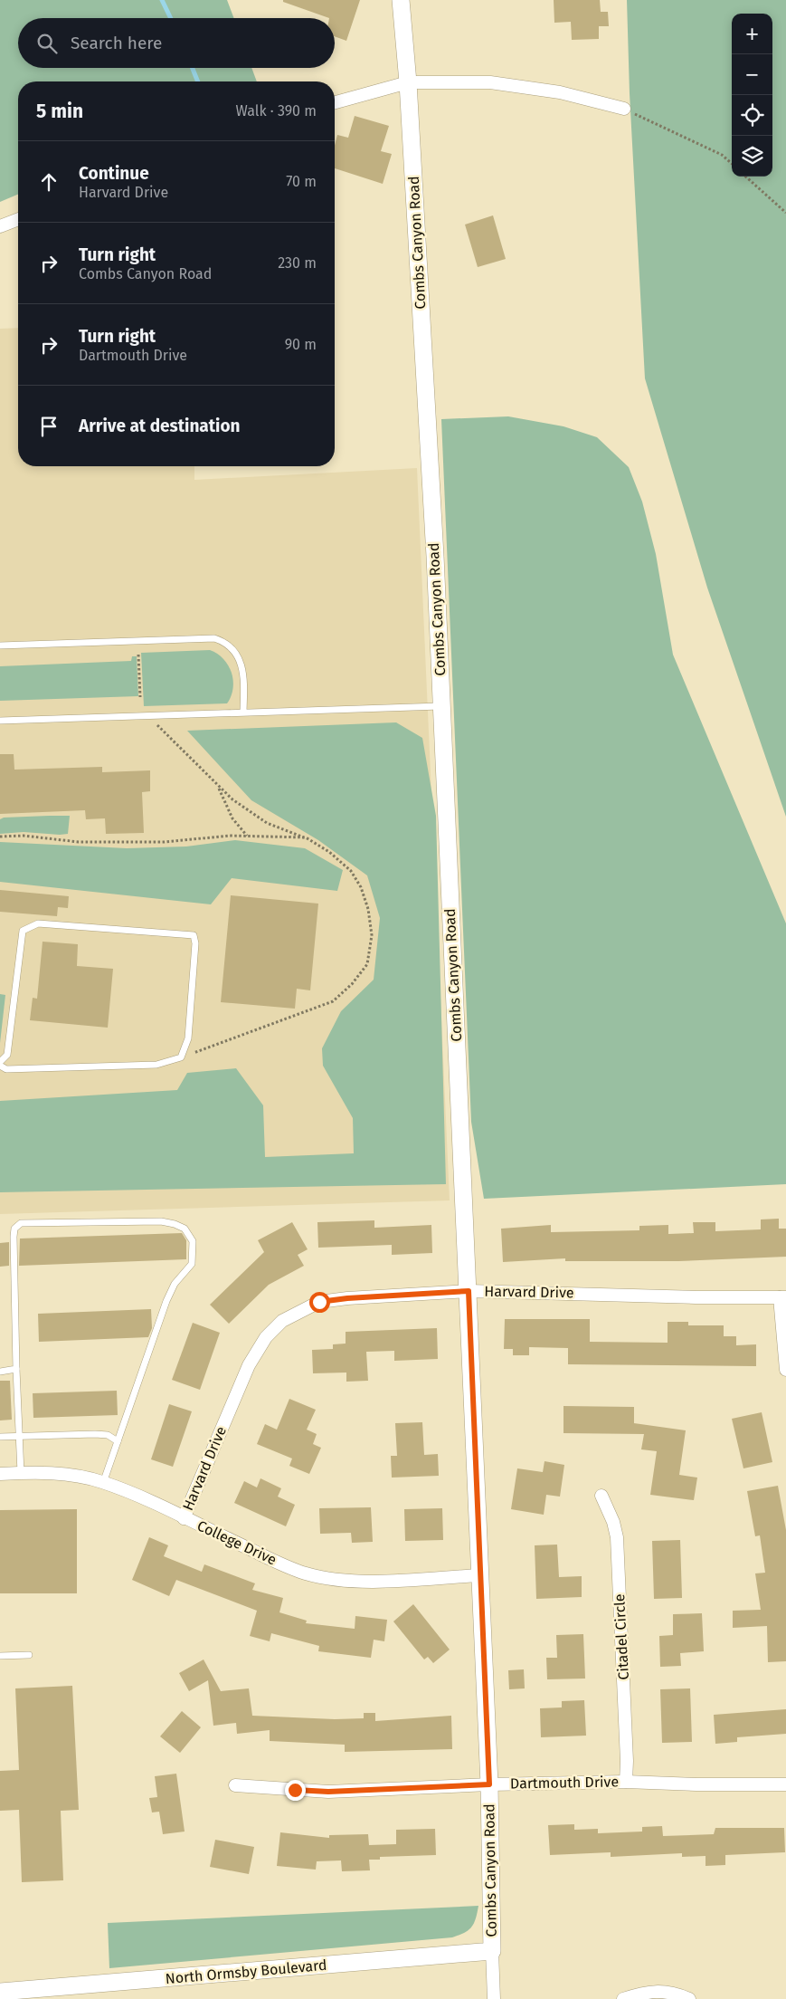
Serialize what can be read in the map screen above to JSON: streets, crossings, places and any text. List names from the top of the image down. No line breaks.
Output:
{"streets":{"street":["Combs Canyon Road","Harvard Drive","College Drive","Citadel Circle","Dartmouth Drive","North Ormsby Boulevard"]},"crossings":[["Combs Canyon Road","Harvard Drive"],["Combs Canyon Road","College Drive"],["Combs Canyon Road","Dartmouth Drive"],["Combs Canyon Road","North Ormsby Boulevard"],["Harvard Drive","College Drive"],["Citadel Circle","Dartmouth Drive"]],"page":{"map_buttons":["+","−"],"search":"Search here","heading":["5 min","Walk · 390 m"],"list":[["Continue","Harvard Drive","70 m"],["Turn right","Combs Canyon Road","230 m"],["Turn right","Dartmouth Drive","90 m"],"Arrive at destination"]}}
